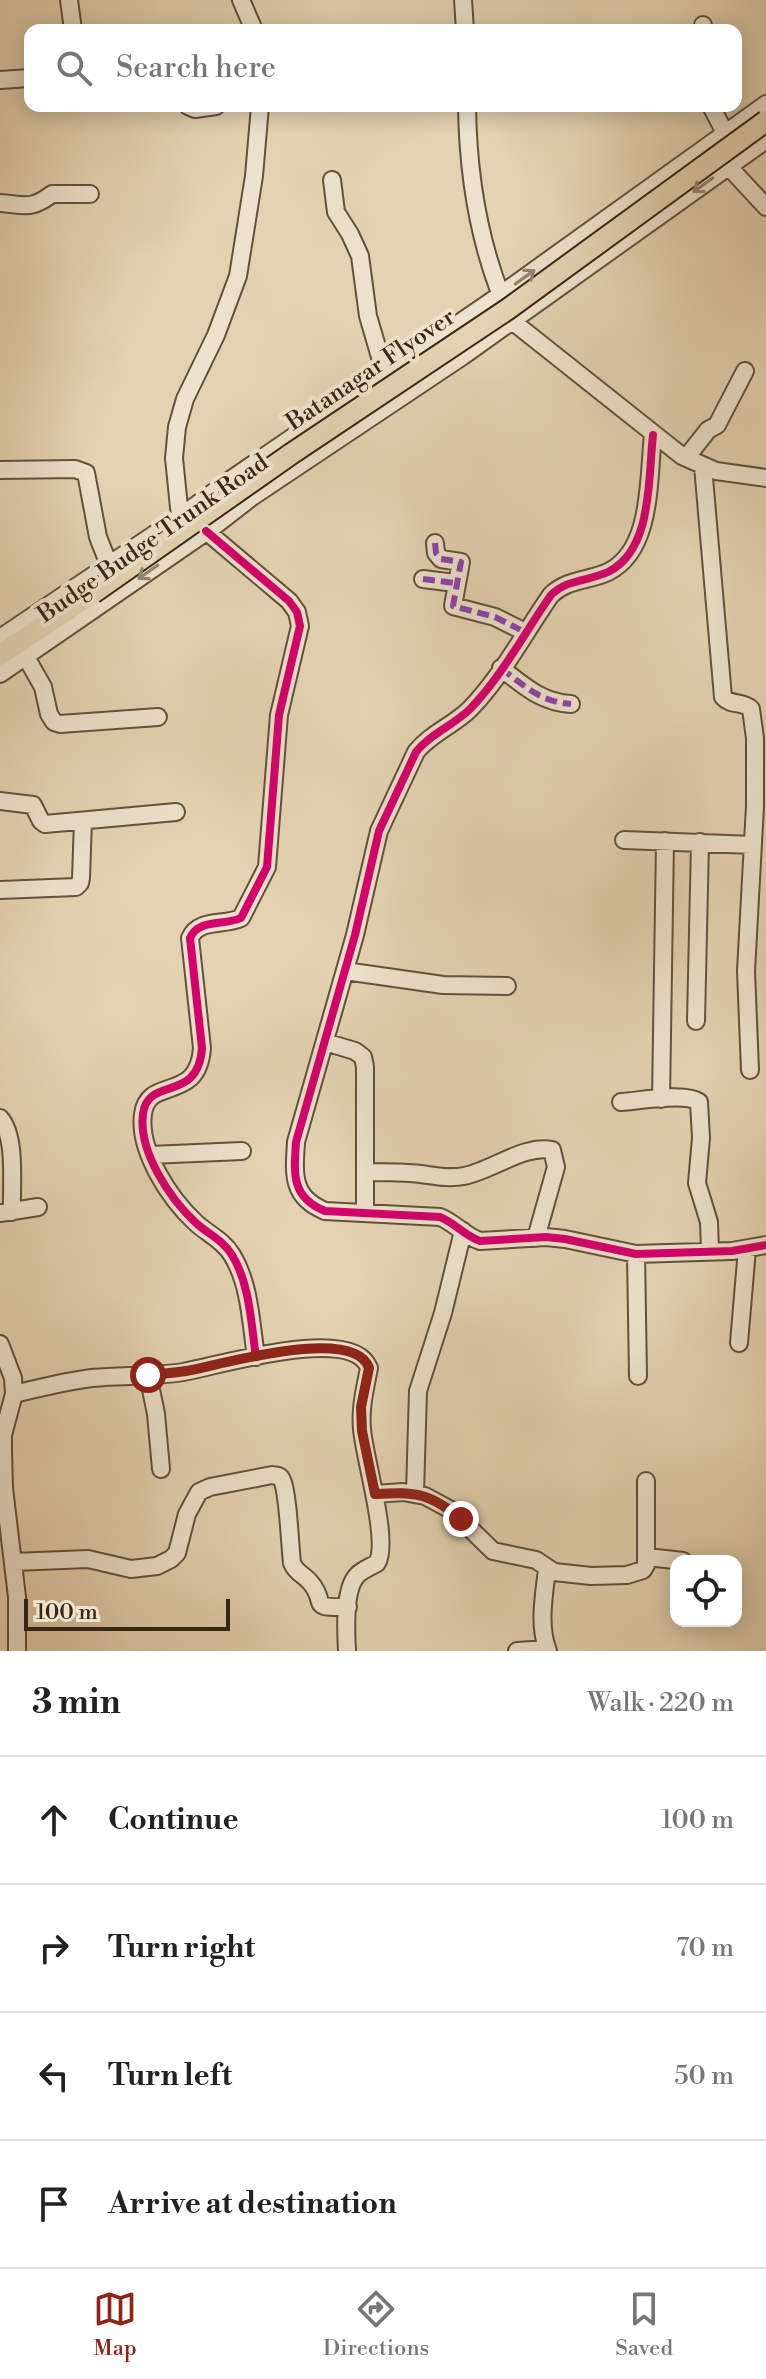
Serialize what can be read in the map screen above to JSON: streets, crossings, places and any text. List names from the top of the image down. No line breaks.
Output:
{"streets":{"main road":["Batanagar Flyover"],"street":["Budge Budge Trunk Road"]},"scale_bar":"100 m","page":{"search":"Search here","scale":"100 m","heading":["3 min","Walk · 220 m"],"list":[["Continue","100 m"],["Turn right","70 m"],["Turn left","50 m"],"Arrive at destination"],"nav":["Map","Directions","Saved"]}}
